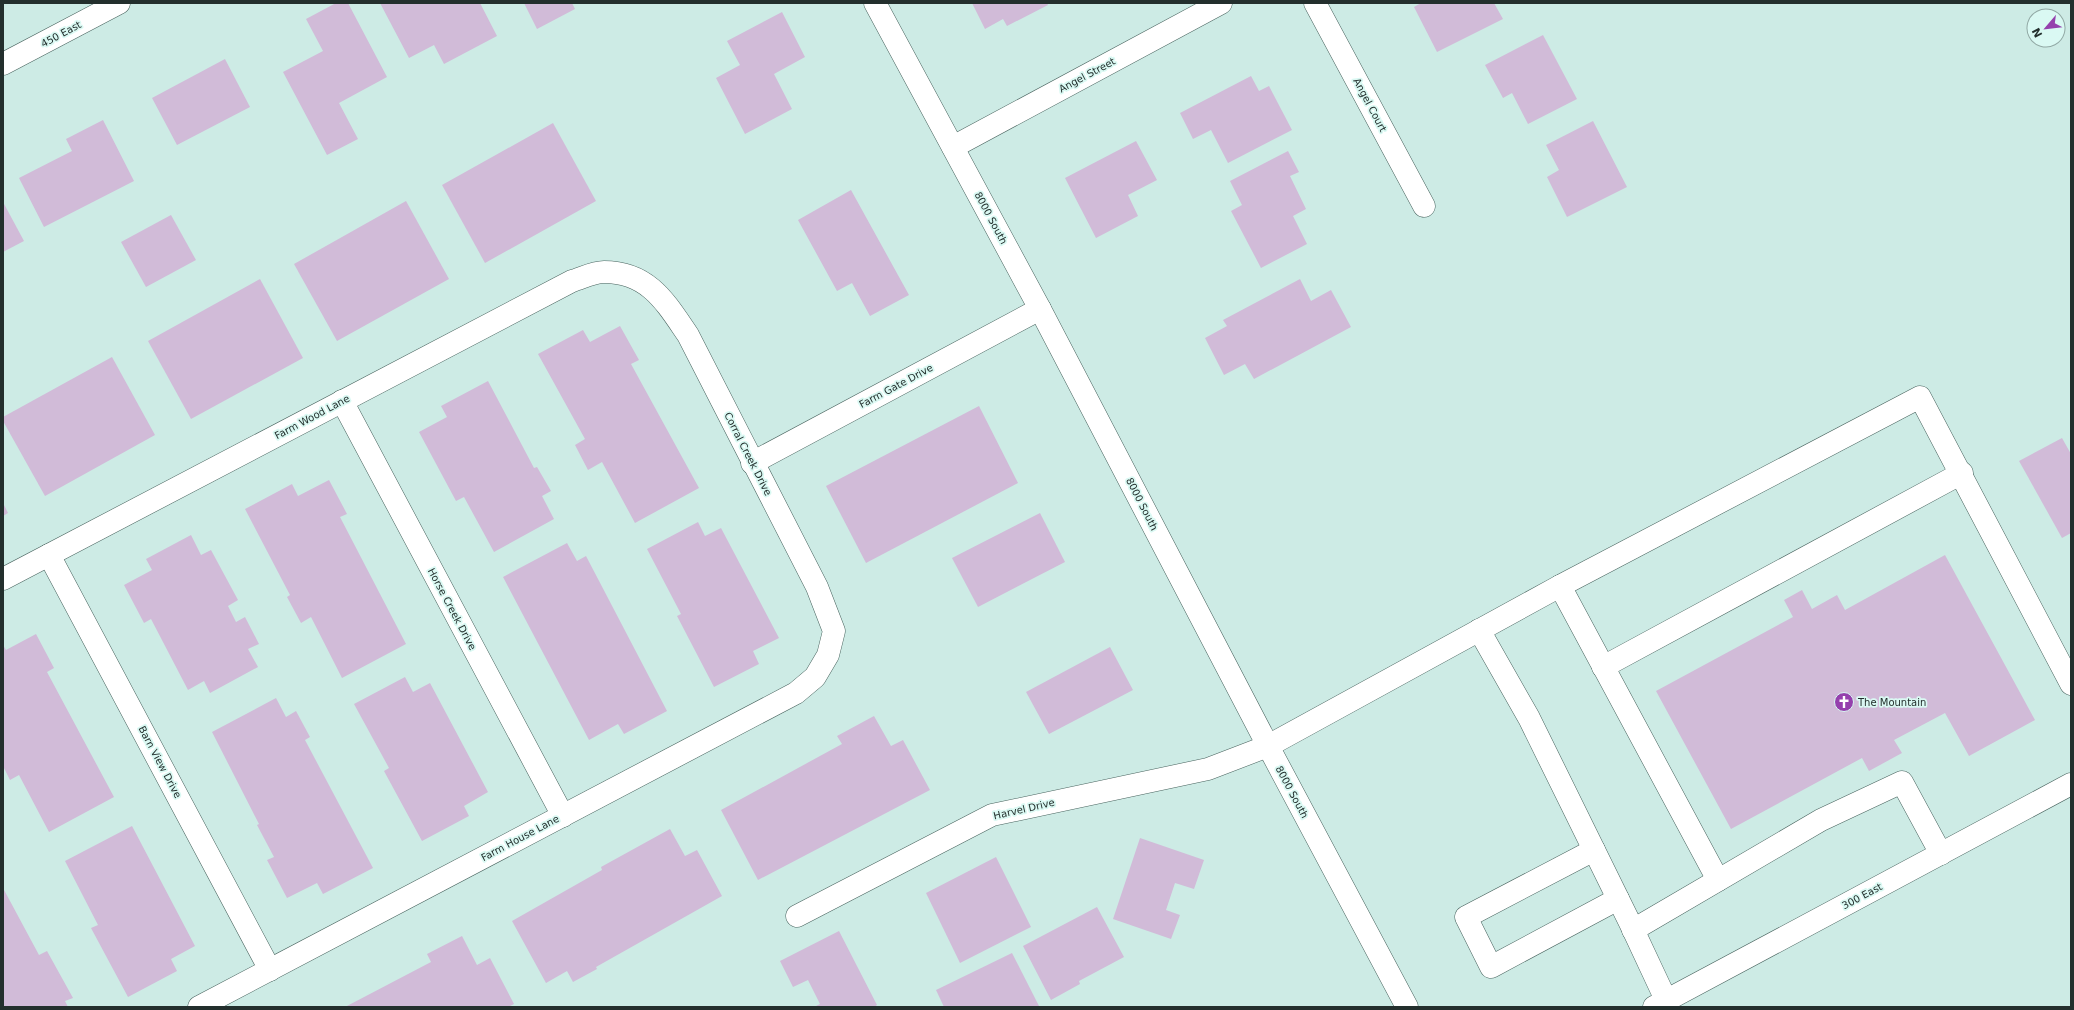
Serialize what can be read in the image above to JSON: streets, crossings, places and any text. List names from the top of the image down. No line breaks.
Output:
{"streets":{"street":["450 East","Angel Street","Angel Court","8000 South","Farm Gate Drive","Farm Wood Lane","Corral Creek Drive","Horse Creek Drive","Barn View Drive","Harvel Drive","Farm House Lane","300 East"]},"crossings":[["Angel Street","8000 South"],["8000 South","Farm Gate Drive"],["8000 South","Harvel Drive"],["Farm Gate Drive","Corral Creek Drive"],["Farm Wood Lane","Corral Creek Drive"],["Farm Wood Lane","Horse Creek Drive"],["Farm Wood Lane","Barn View Drive"],["Corral Creek Drive","Farm House Lane"],["Horse Creek Drive","Farm House Lane"],["Barn View Drive","Farm House Lane"]],"places":{"church":["The Mountain"]},"north":"bottom left"}
